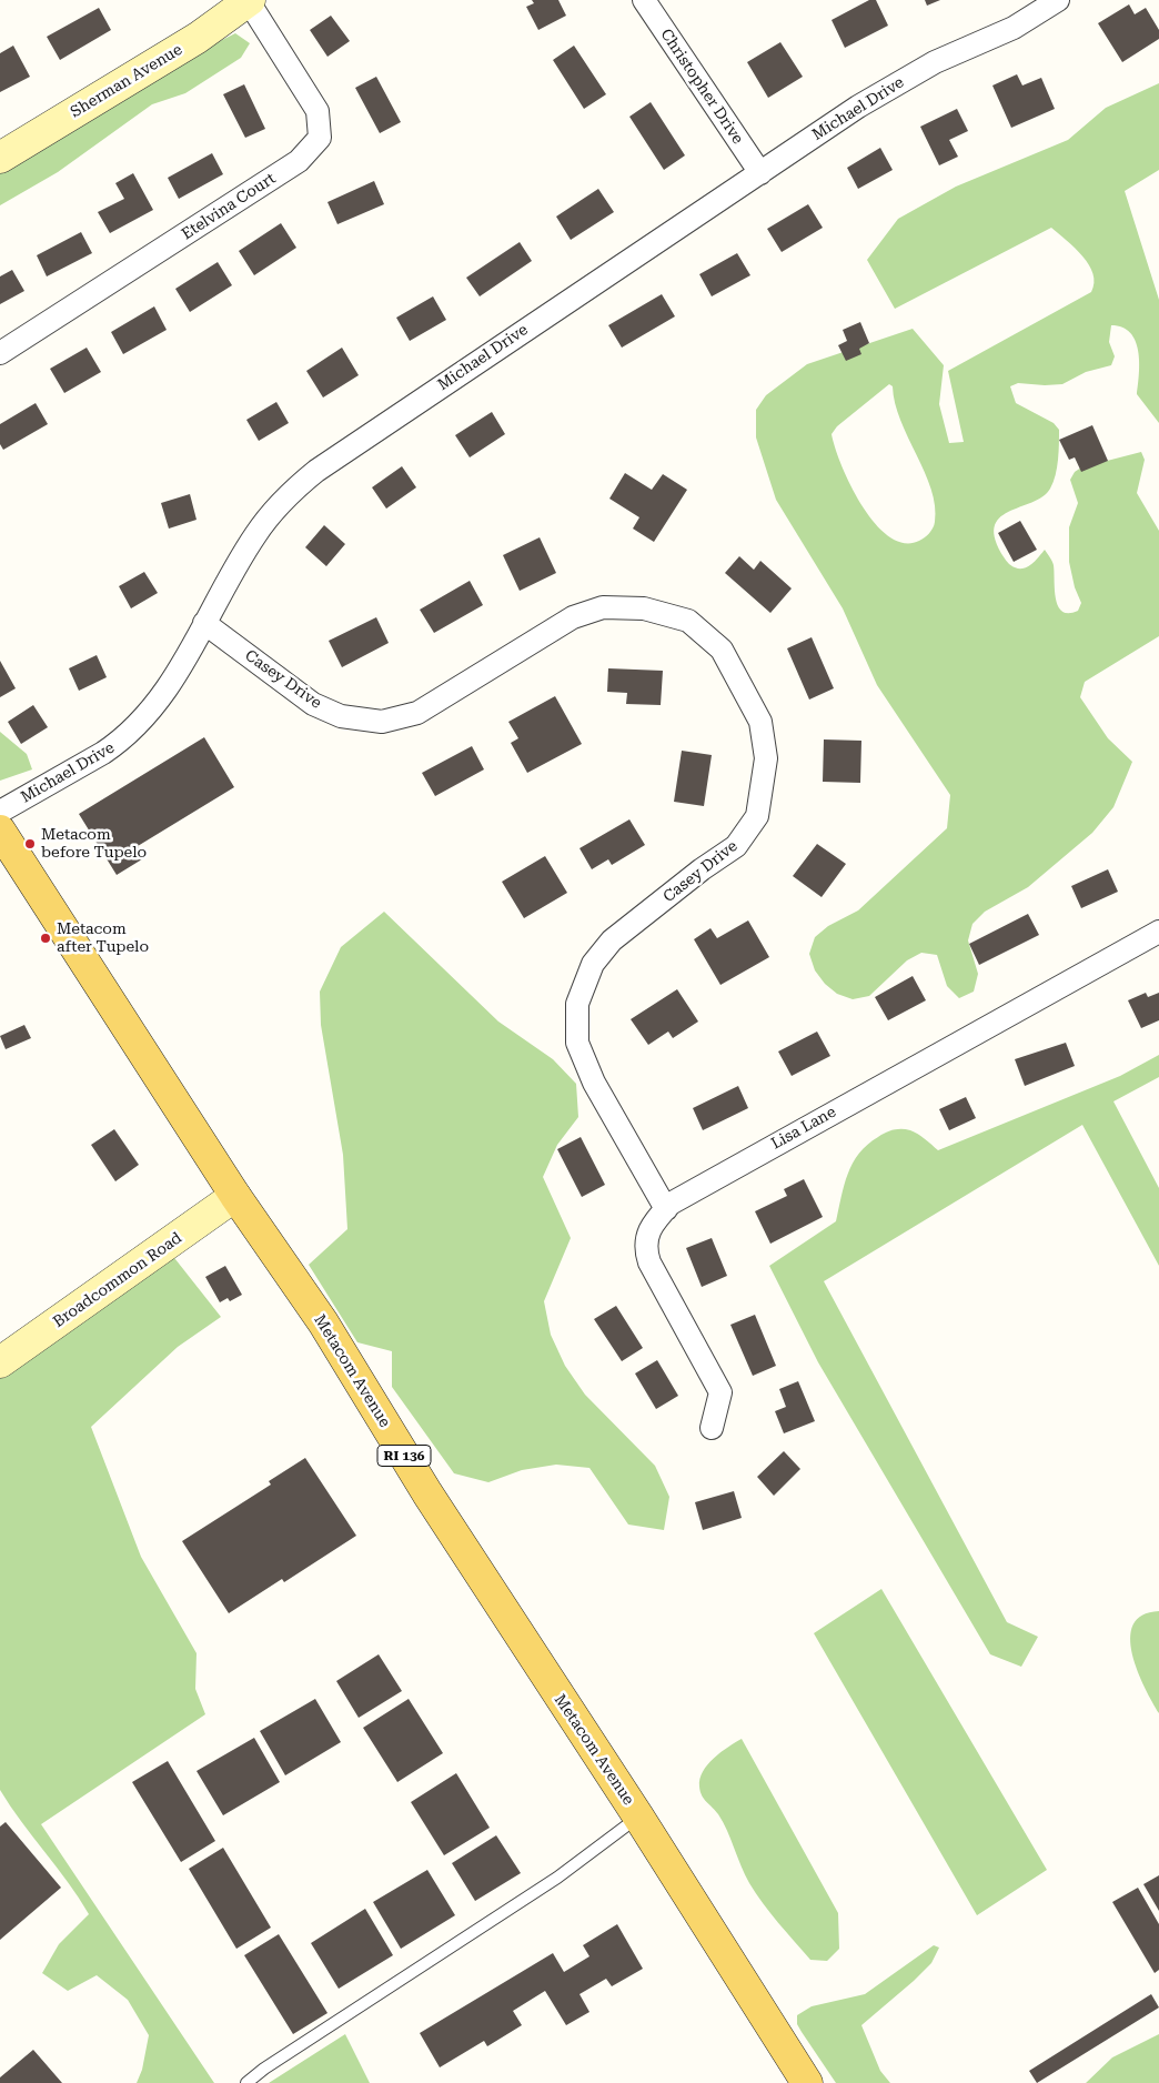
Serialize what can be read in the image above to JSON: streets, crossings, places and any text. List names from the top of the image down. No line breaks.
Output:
{"streets":{"main road":["Metacom Avenue","RI 136"],"street":["Sherman Avenue","Christopher Drive","Michael Drive","Etelvina Court","Casey Drive","Lisa Lane","Broadcommon Road"]},"crossings":[["Sherman Avenue","Etelvina Court"],["Christopher Drive","Michael Drive"],["Michael Drive","Casey Drive"],["Casey Drive","Lisa Lane"],["Broadcommon Road","Metacom Avenue"]],"places":["Metacom before Tupelo","Metacom after Tupelo"]}
